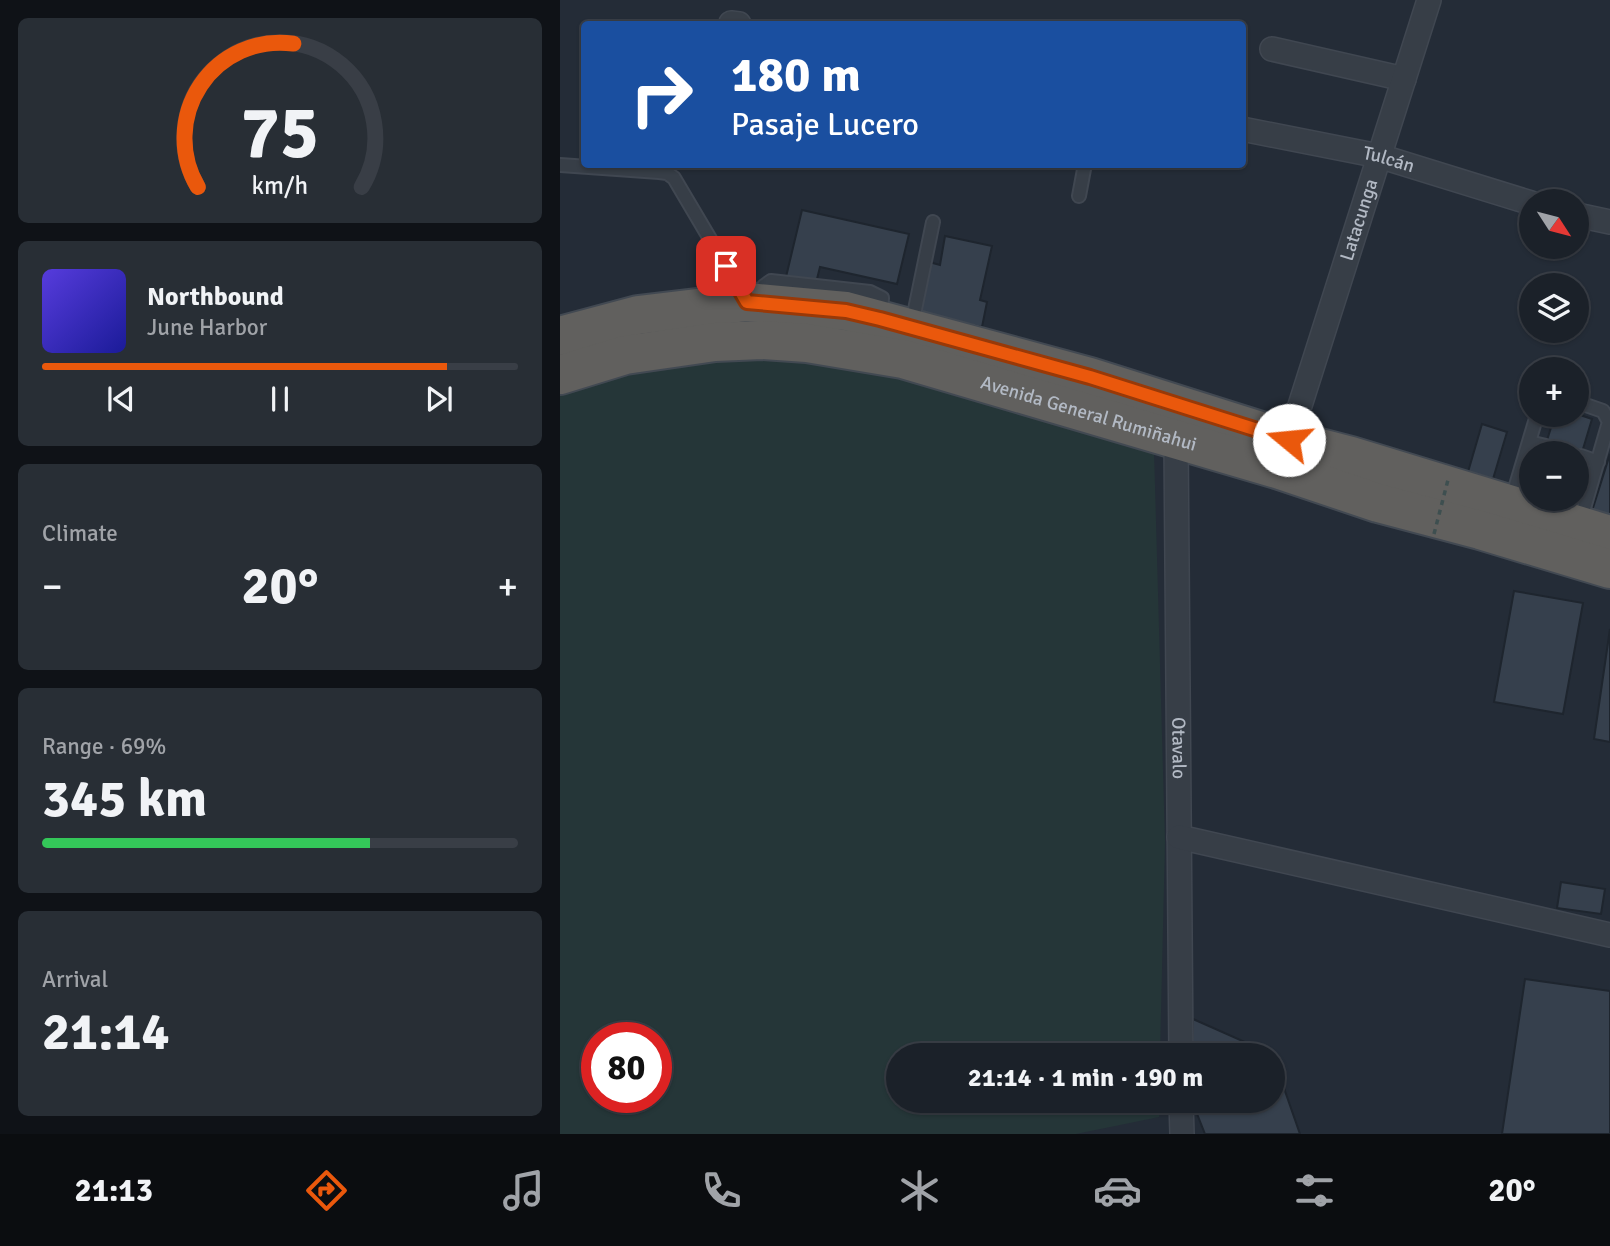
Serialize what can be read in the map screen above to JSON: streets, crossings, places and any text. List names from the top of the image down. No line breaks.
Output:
{"streets":{"highway":["Avenida General Rumiñahui"],"street":["Tulcán","Latacunga","Otavalo"]},"crossings":[["Tulcán","Latacunga"],["Latacunga","Avenida General Rumiñahui"],["Avenida General Rumiñahui","Otavalo"]],"north":"bottom right","page":{"turn":["180 m","Pasaje Lucero"],"map_buttons":["+","−"],"song":["Northbound","June Harbor"],"tile":["Climate",["Range · 69%","345 km"],["Arrival","21:14"]],"heat":["−","20°","+"],"limit":"80","trip":"21:14 · 1 min · 190 m","tabs":["21:13","20°"],"gauge":["75","km/h"]}}
